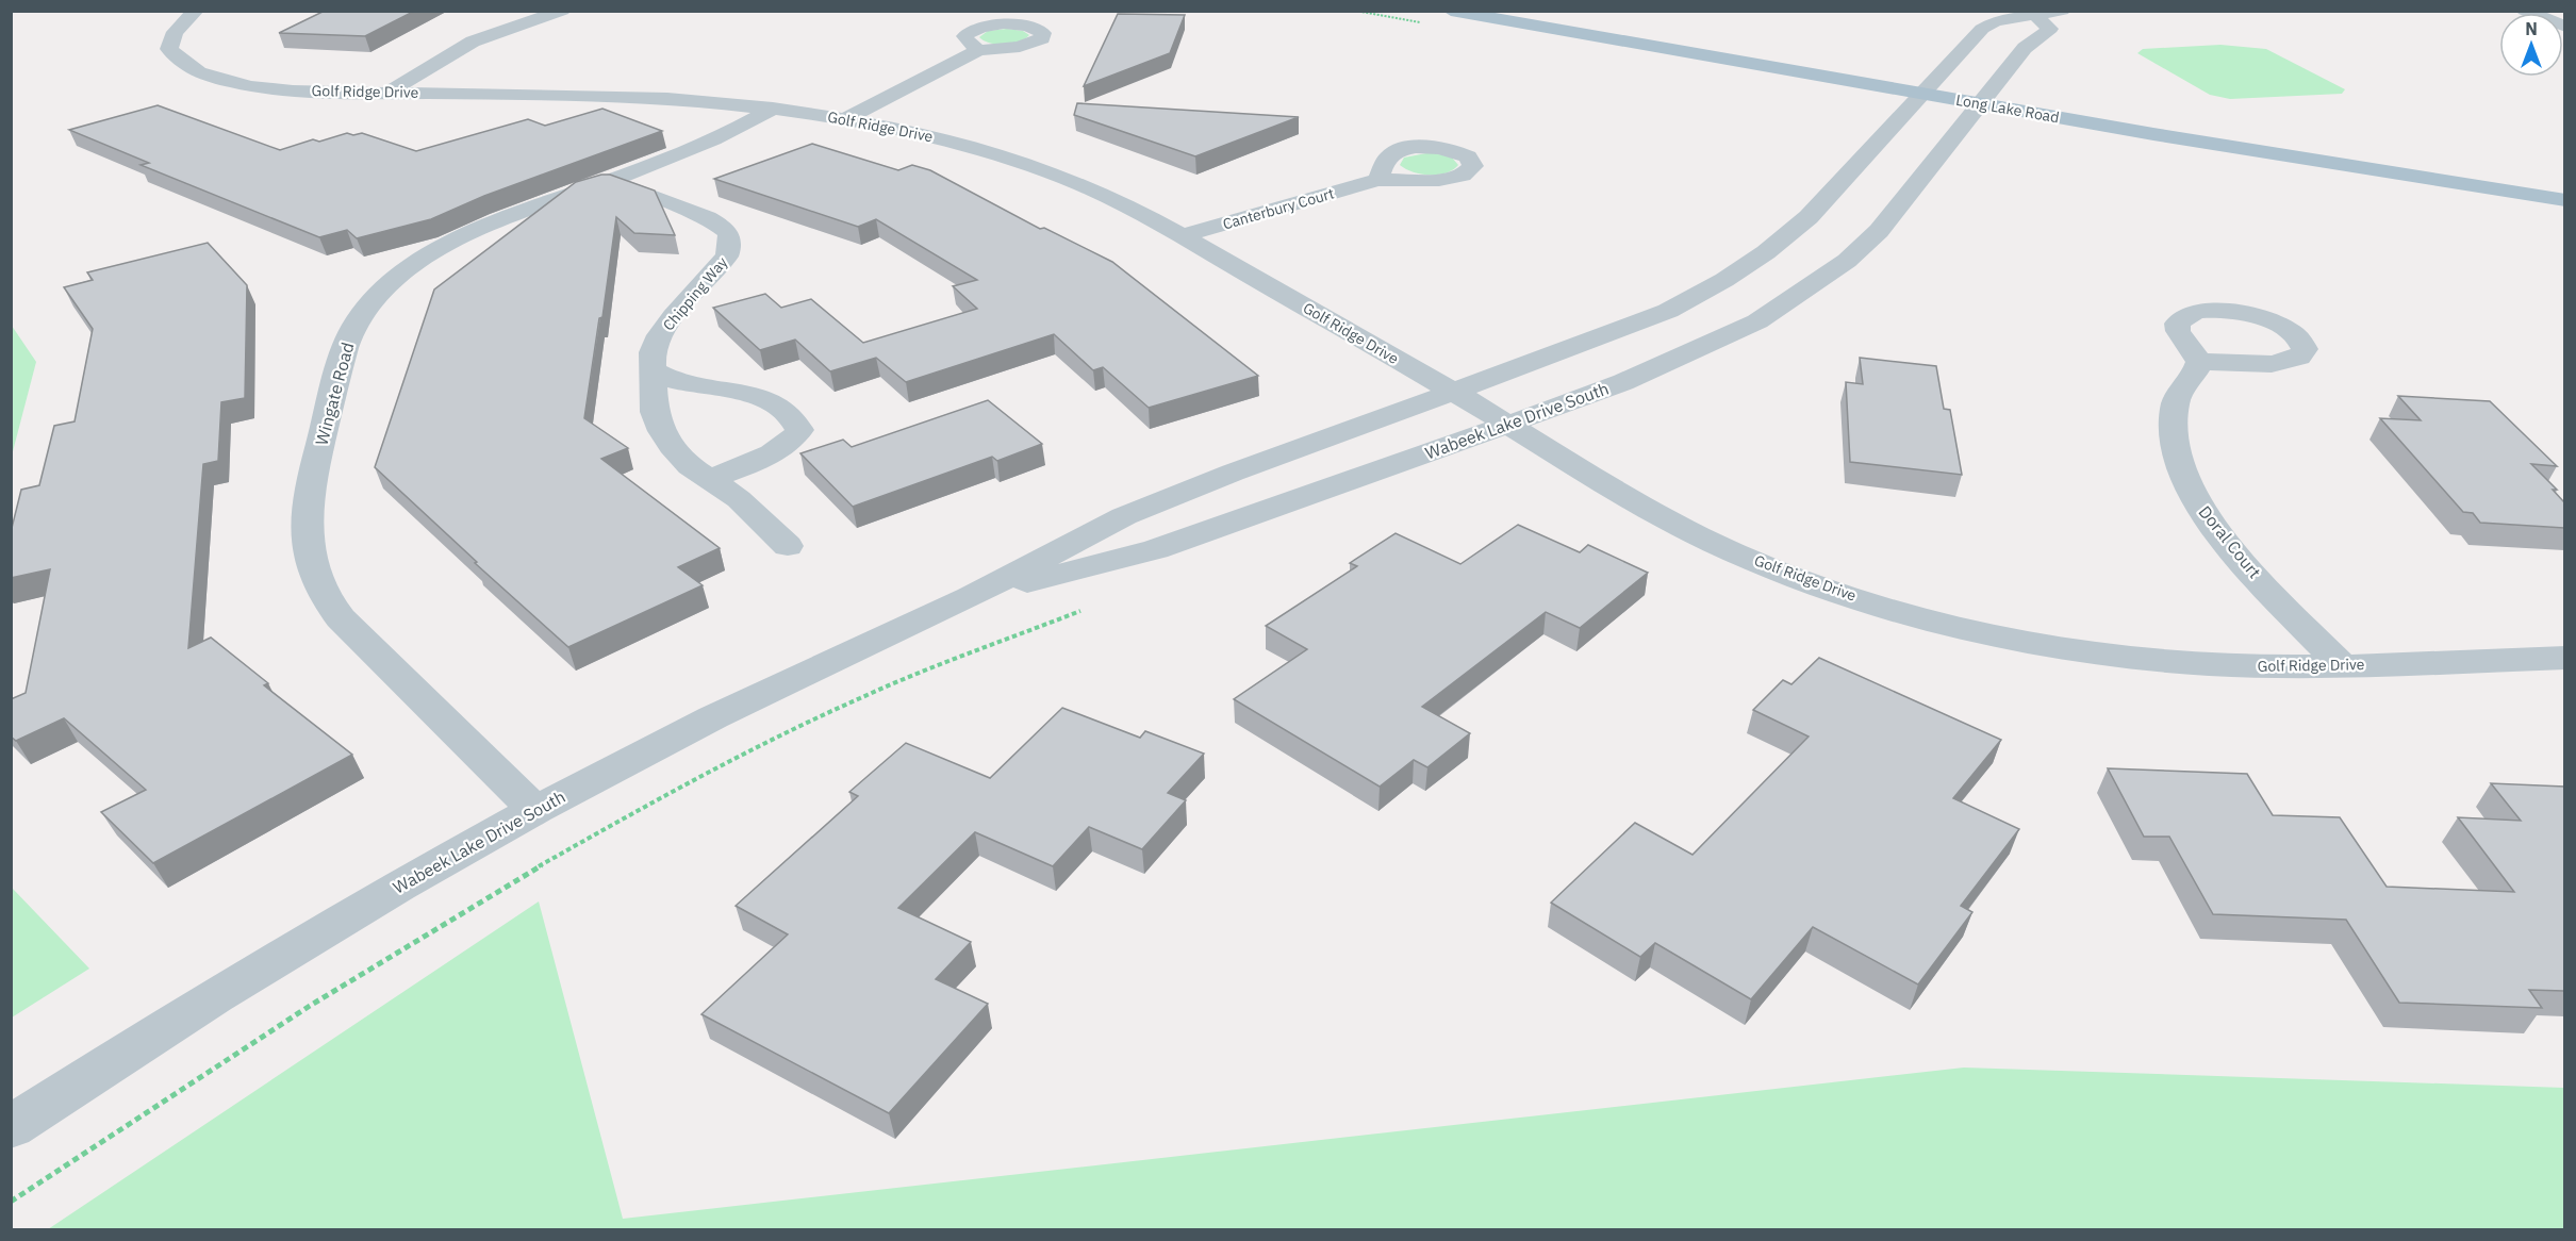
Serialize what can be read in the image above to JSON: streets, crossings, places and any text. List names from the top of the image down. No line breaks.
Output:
{"streets":{"main road":["Long Lake Road"],"street":["Golf Ridge Drive","Canterbury Court","Chipping Way","Wingate Road","Wabeek Lake Drive South","Doral Court"]},"crossings":[["Golf Ridge Drive","Canterbury Court"],["Golf Ridge Drive","Wingate Road"],["Golf Ridge Drive","Wabeek Lake Drive South"],["Golf Ridge Drive","Doral Court"],["Long Lake Road","Wabeek Lake Drive South"],["Chipping Way","Wingate Road"],["Wingate Road","Wabeek Lake Drive South"]],"north":"top"}
